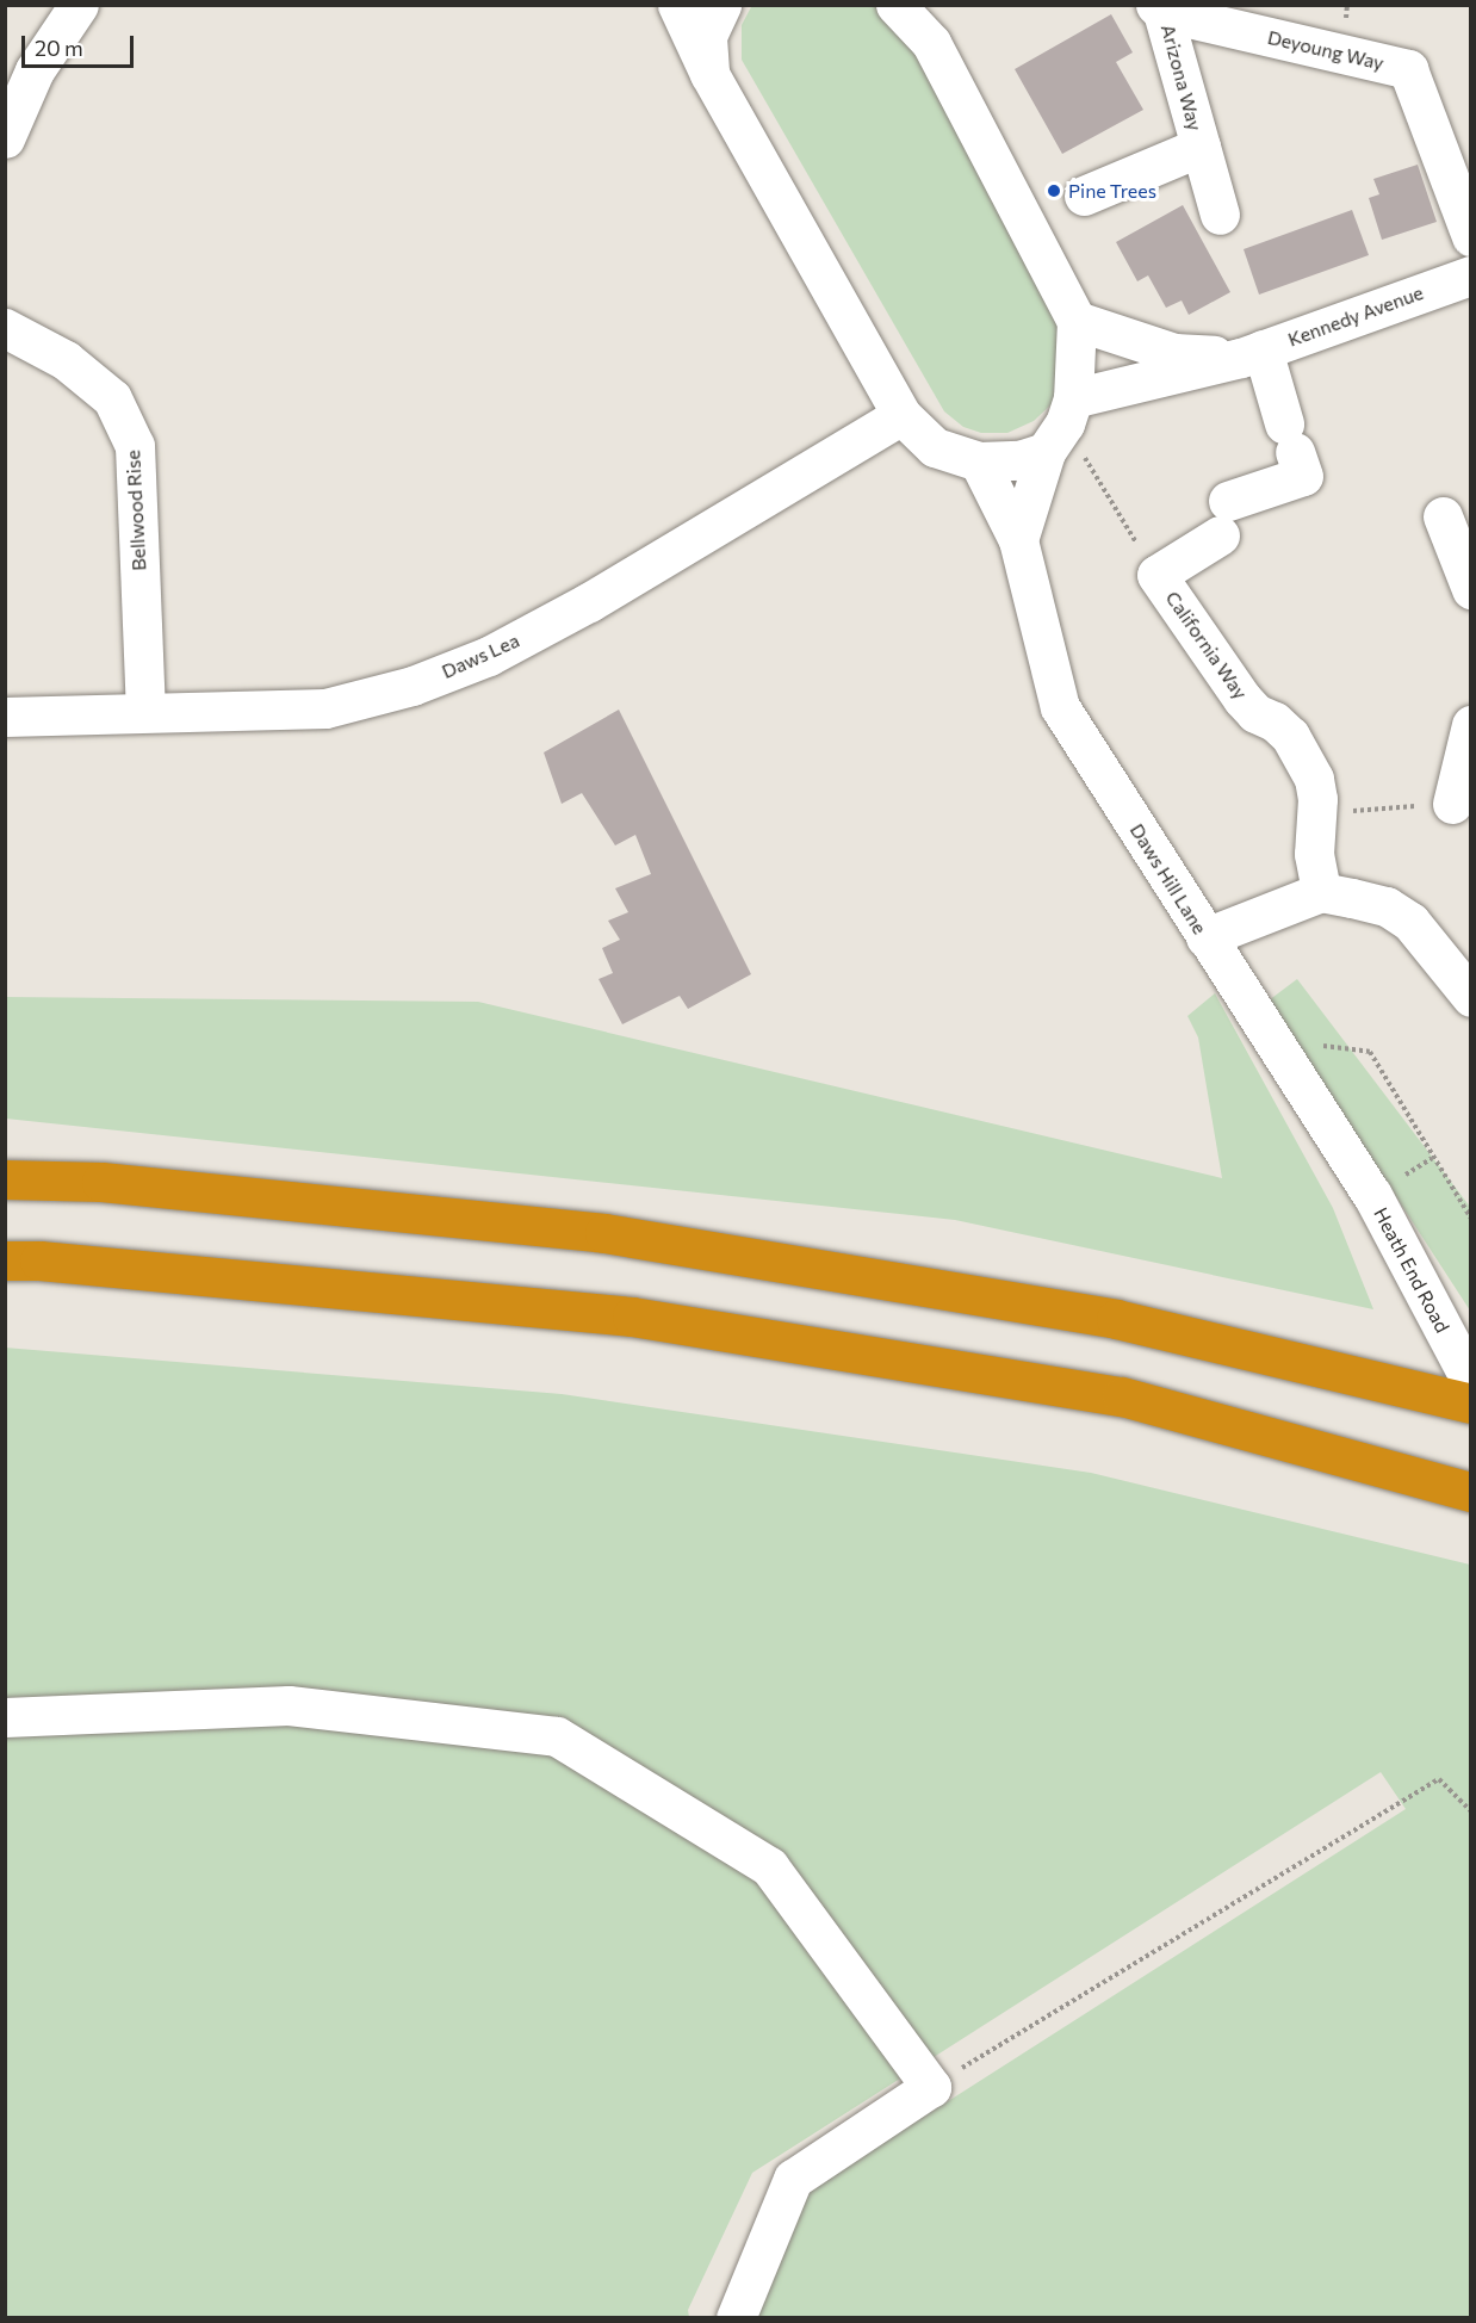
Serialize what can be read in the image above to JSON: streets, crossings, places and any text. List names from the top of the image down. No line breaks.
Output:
{"streets":{"street":["Deyoung Way","Arizona Way","Kennedy Avenue","Bellwood Rise","California Way","Daws Lea","Daws Hill Lane","Heath End Road"]},"crossings":[["Deyoung Way","Arizona Way"],["Kennedy Avenue","California Way"],["Kennedy Avenue","Daws Lea"],["Kennedy Avenue","Daws Hill Lane"],["Bellwood Rise","Daws Lea"],["Daws Hill Lane","Heath End Road"]],"places":["Pine Trees"],"scale_bar":"20 m"}
